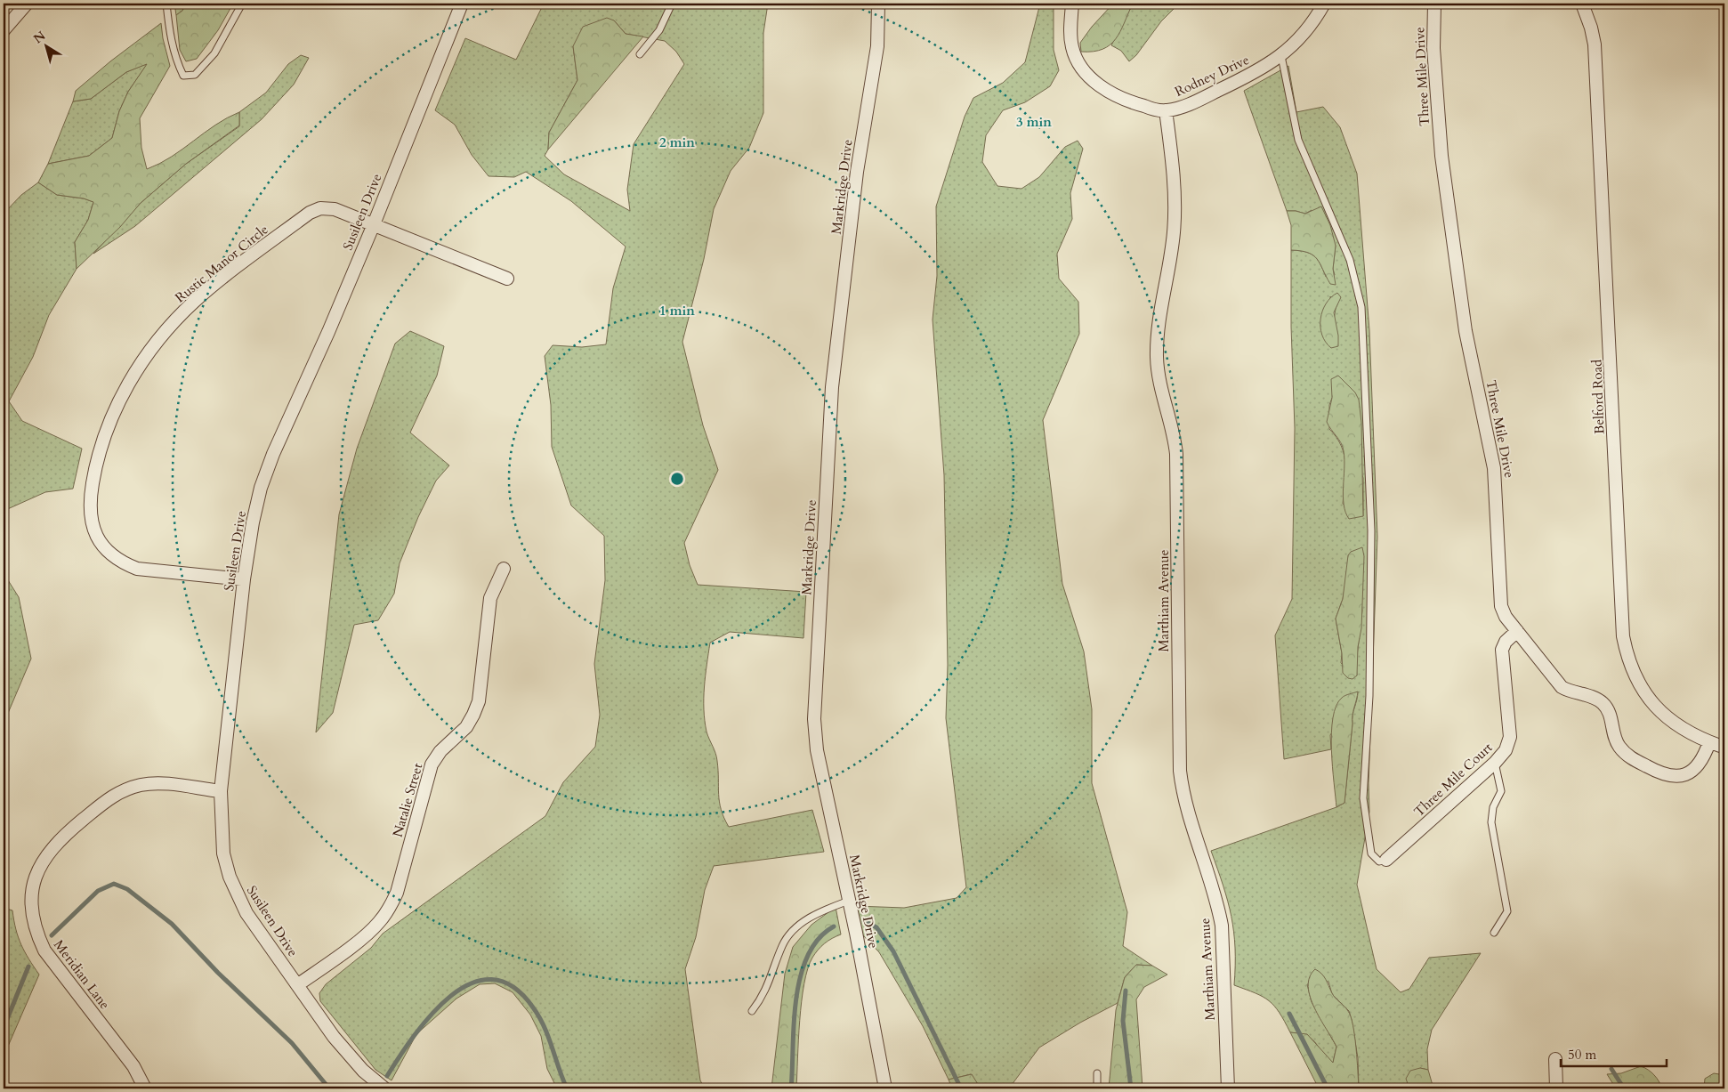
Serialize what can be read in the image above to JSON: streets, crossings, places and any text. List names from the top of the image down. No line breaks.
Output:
{"streets":{"street":["Rodney Drive","Three Mile Drive","Markridge Drive","Susileen Drive","Rustic Manor Circle","Belford Road","Marthiam Avenue","Three Mile Court","Natalie Street","Meridian Lane"]},"crossings":[["Rodney Drive","Marthiam Avenue"],["Three Mile Drive","Belford Road"],["Three Mile Drive","Three Mile Court"],["Susileen Drive","Rustic Manor Circle"],["Susileen Drive","Natalie Street"],["Susileen Drive","Meridian Lane"]],"scale_bar":"50 m","north":"top left","rings":["3 min","2 min","1 min"]}
